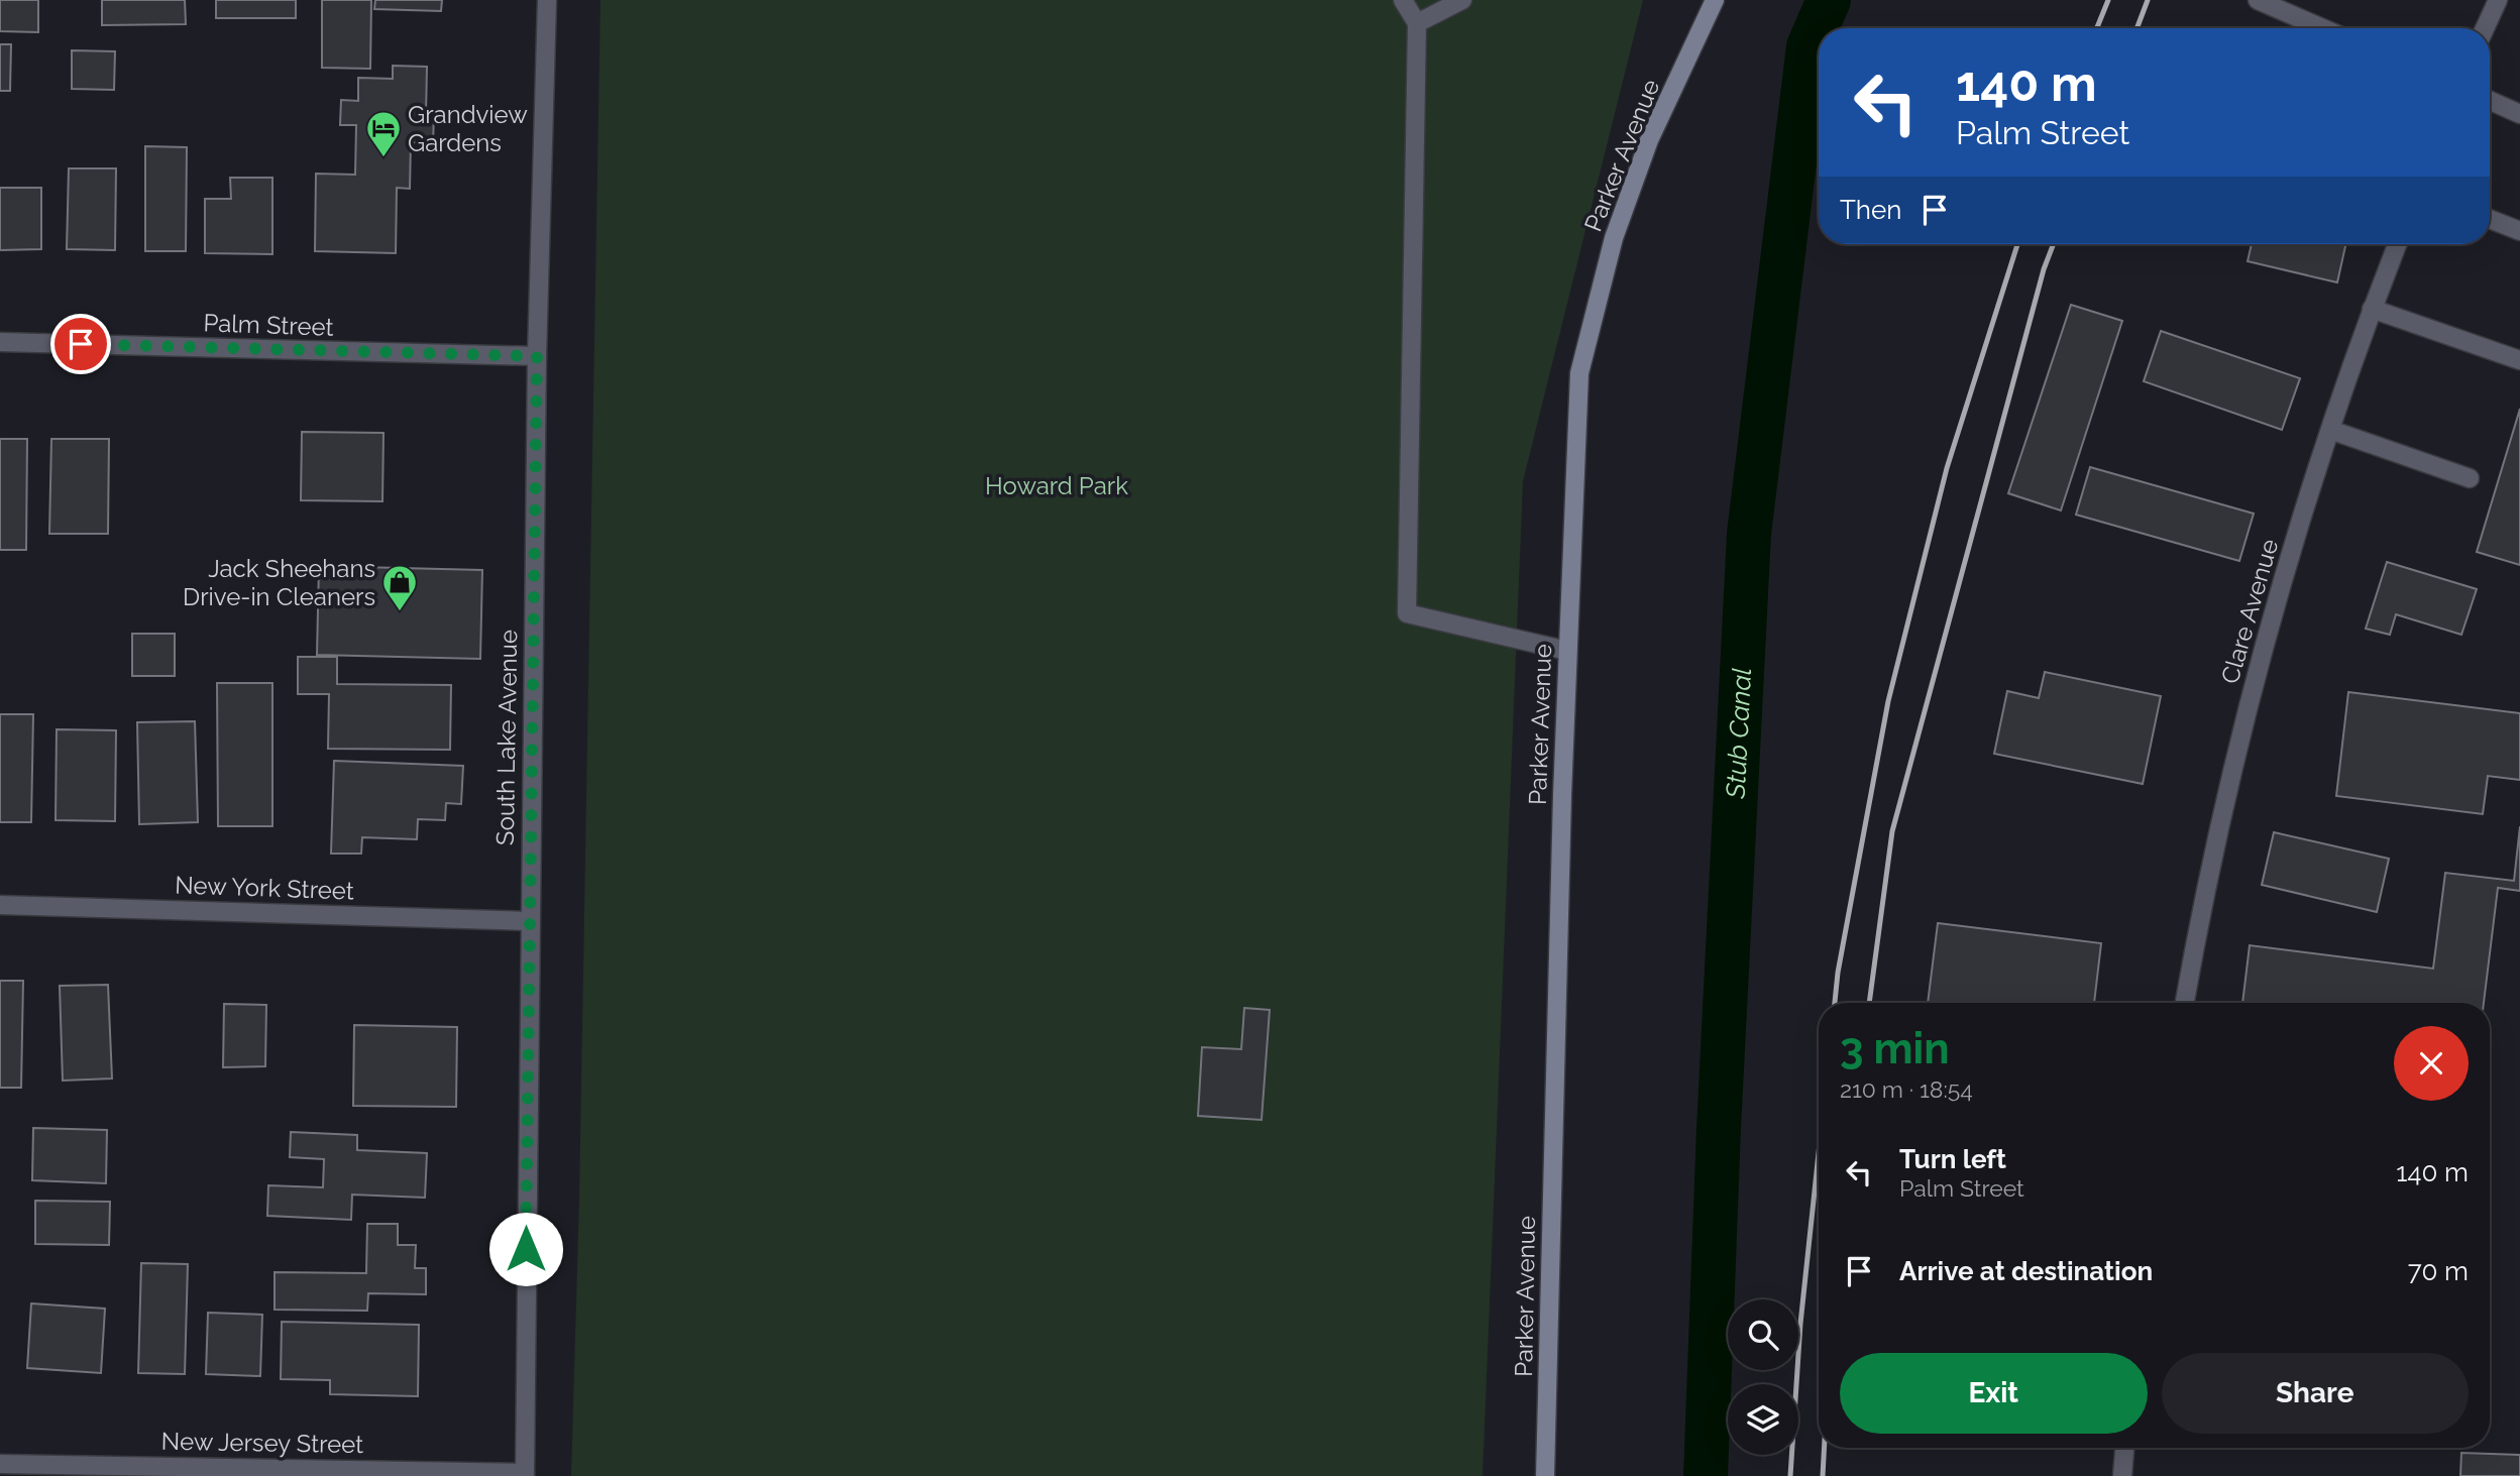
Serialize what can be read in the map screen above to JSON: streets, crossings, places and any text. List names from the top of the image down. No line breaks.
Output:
{"streets":{"street":["Parker Avenue","Palm Street","Clare Avenue","South Lake Avenue","New York Street","New Jersey Street"]},"crossings":[["Palm Street","South Lake Avenue"],["South Lake Avenue","New York Street"],["South Lake Avenue","New Jersey Street"]],"water":["Stub Canal"],"parks":["Howard Park"],"places":{"hotel":["Grandview Gardens"],"shop":["Jack Sheehans Drive-in Cleaners"]},"page":{"turn":["140 m","Palm Street"],"then":"Then","heading":["3 min","210 m · 18:54"],"list":[{"name":"Turn left","note":"Palm Street","value":"140 m"},{"name":"Arrive at destination","value":"70 m"}],"buttons":["Exit","Share"]}}
